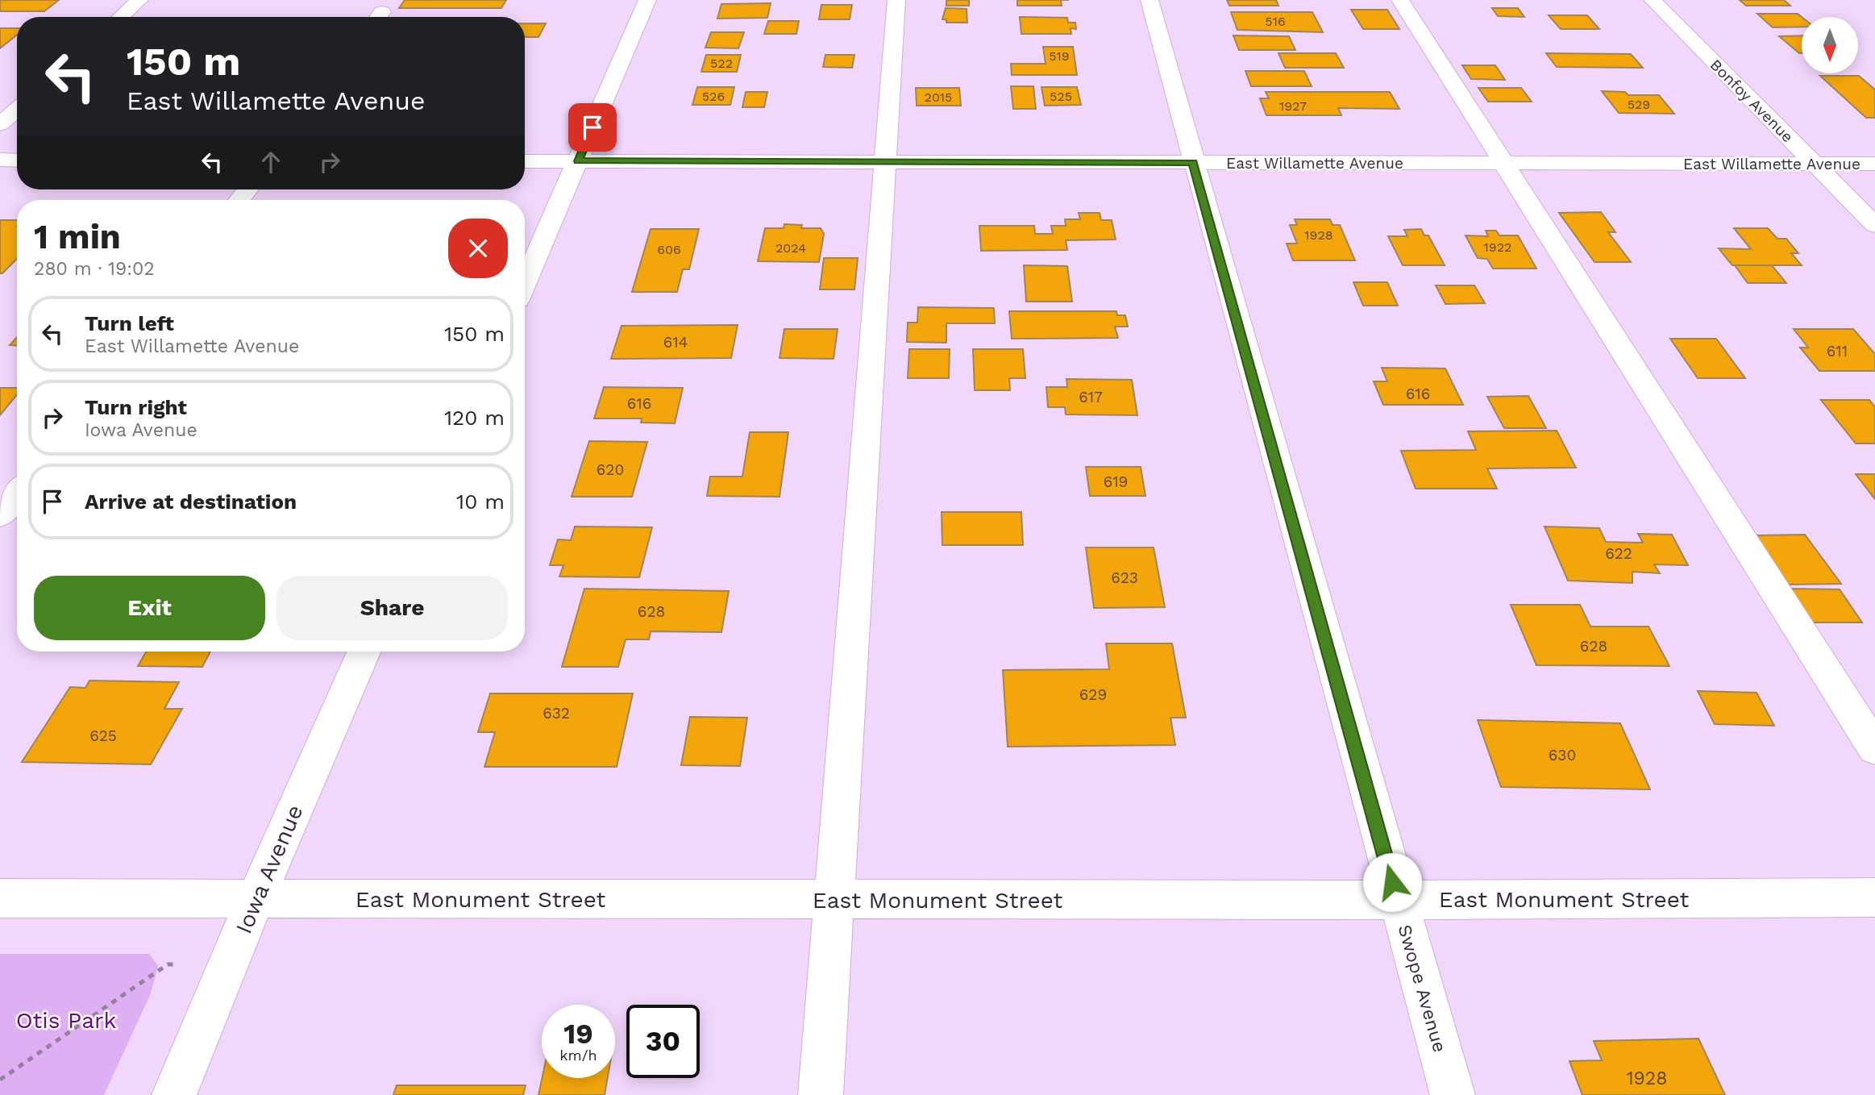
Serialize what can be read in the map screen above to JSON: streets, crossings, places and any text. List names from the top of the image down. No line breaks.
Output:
{"streets":{"street":["Bonfoy Avenue","East Willamette Avenue","Iowa Avenue","East Monument Street","Swope Avenue"]},"crossings":[["Bonfoy Avenue","East Willamette Avenue"],["East Willamette Avenue","Swope Avenue"],["Iowa Avenue","East Monument Street"],["East Monument Street","Swope Avenue"]],"parks":["Otis Park"],"house_numbers":["516","519","522","526","525","2015","529","1927","1928","1922","2024","606","614","611","616","617","616","620","619","622","623","628","628","629","632","625","630","1928"],"north":"bottom","page":{"turn":["150 m","East Willamette Avenue"],"heading":["1 min","280 m · 19:02"],"list":[{"name":"Turn left","note":"East Willamette Avenue","value":"150 m"},{"name":"Turn right","note":"Iowa Avenue","value":"120 m"},{"name":"Arrive at destination","value":"10 m"}],"buttons":["Exit","Share"],"speed":"19 km/h","limit":"30"}}
